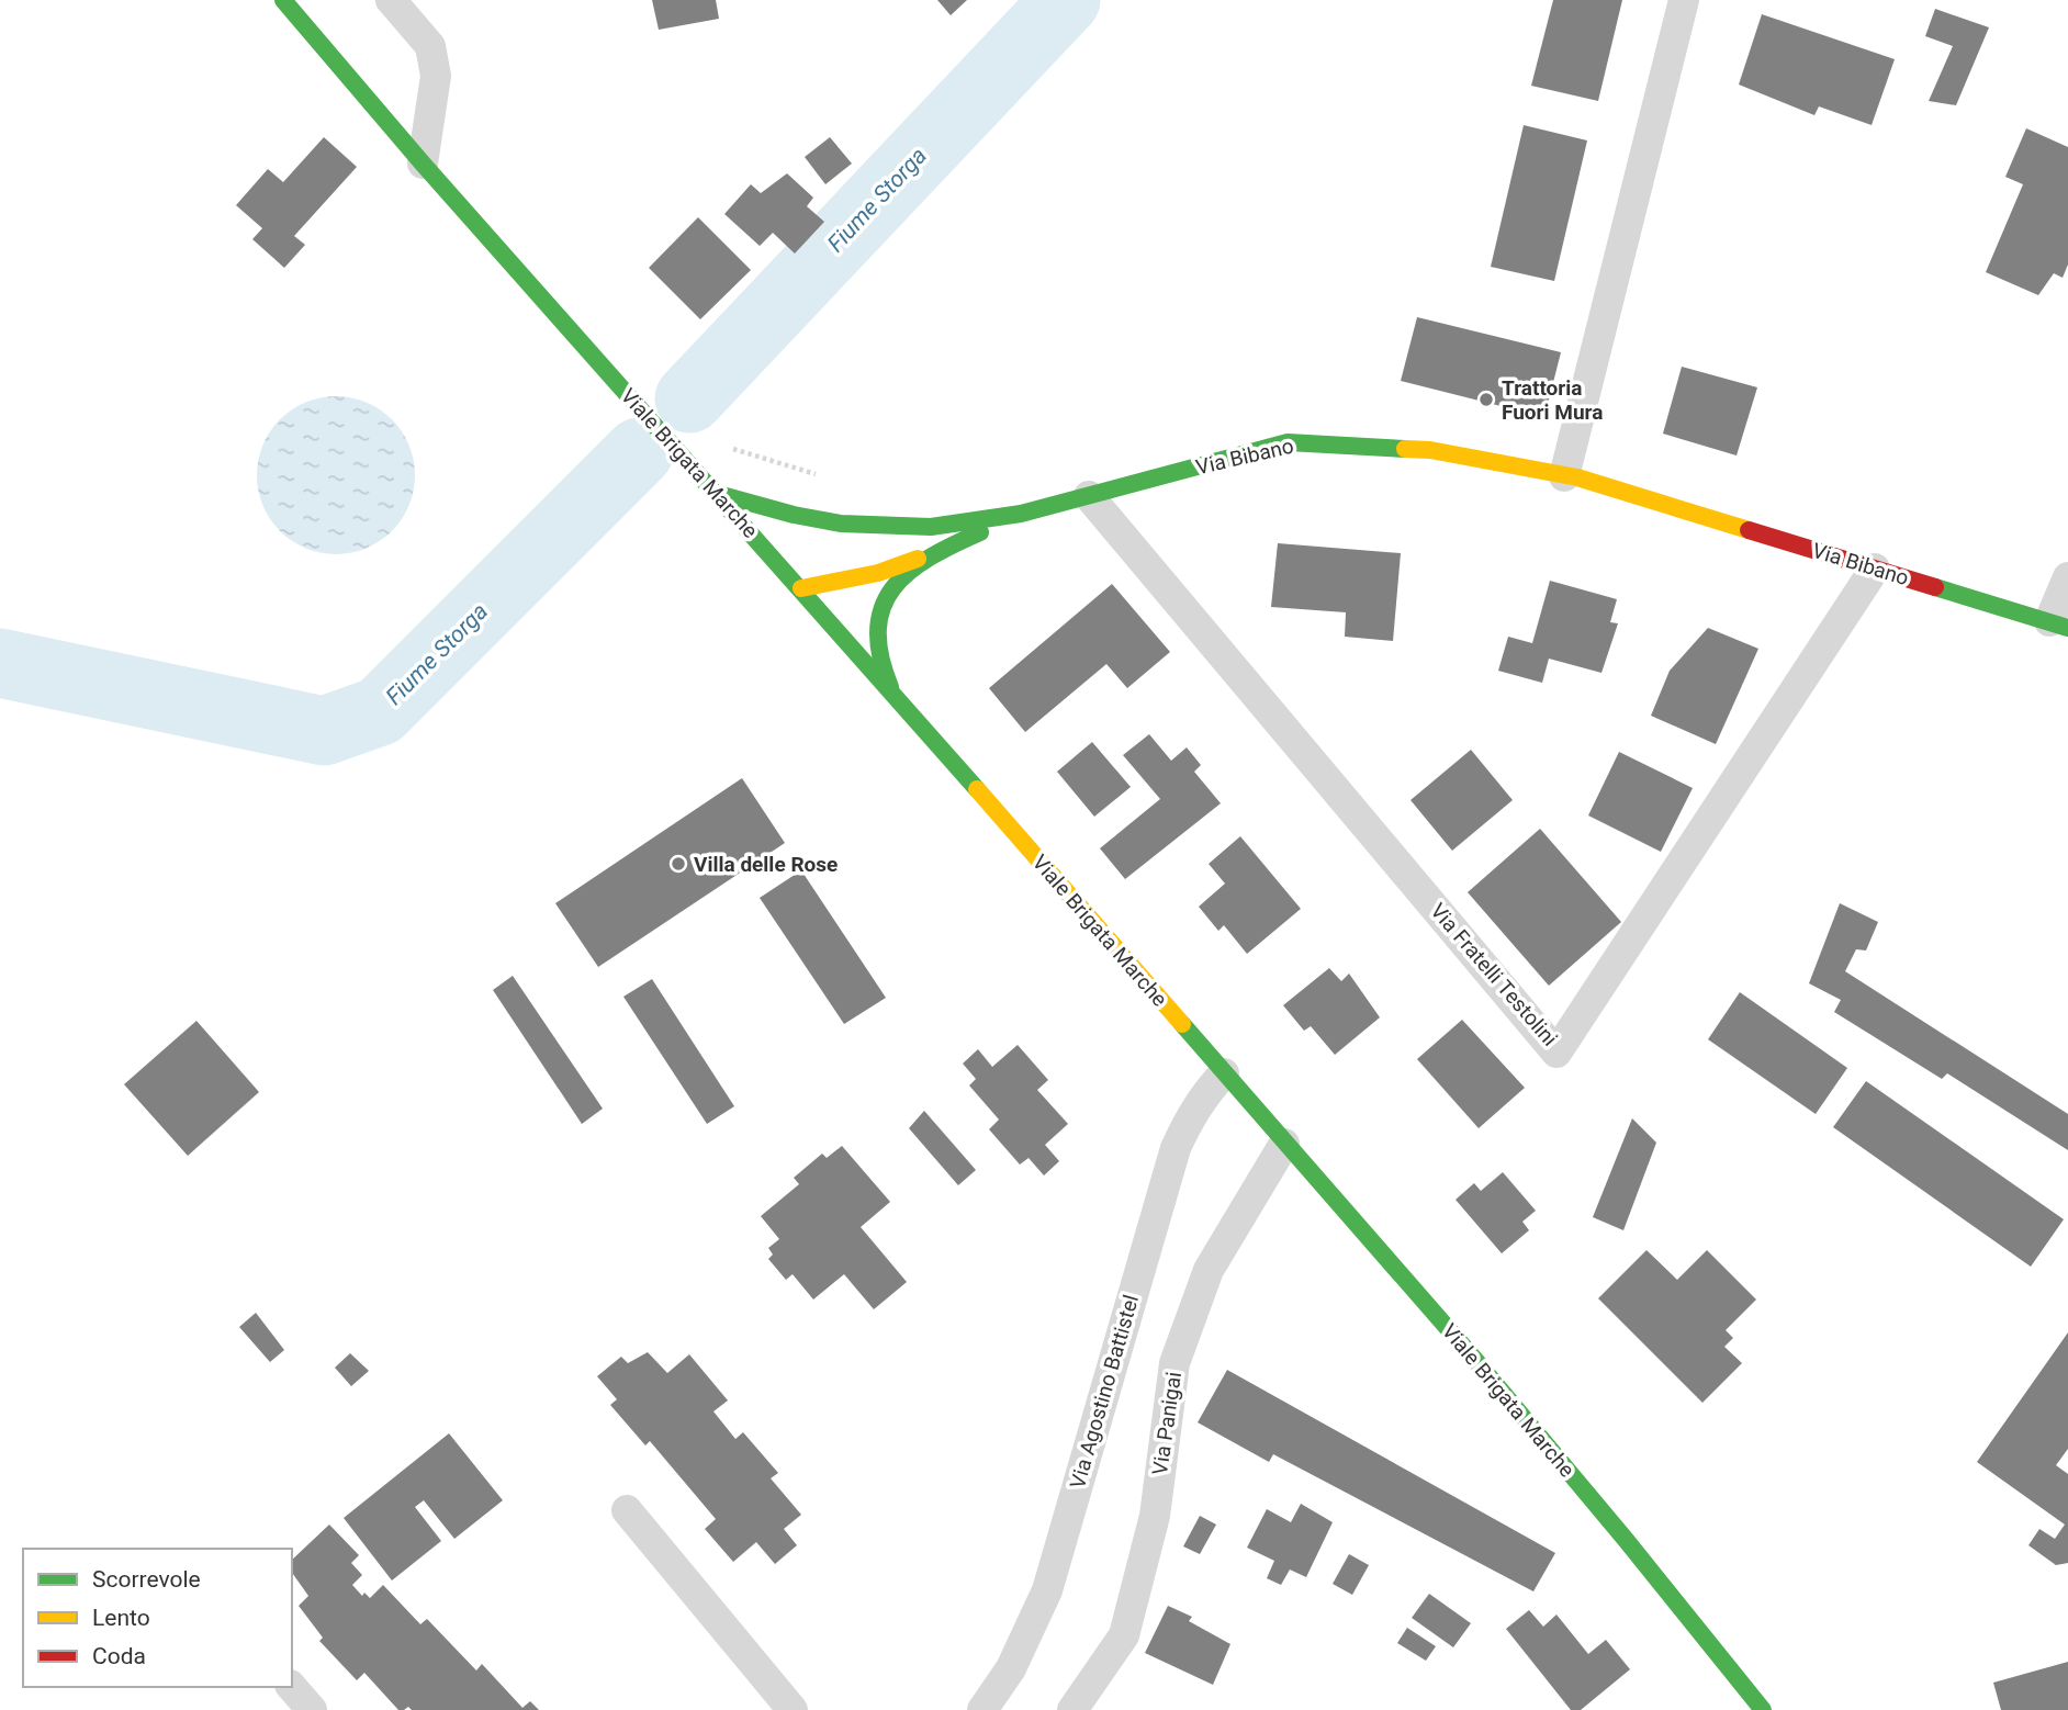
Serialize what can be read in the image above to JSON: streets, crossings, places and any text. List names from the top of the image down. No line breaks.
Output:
{"streets":{"street":["Via Bibano","Viale Brigata Marche","Via Fratelli Testolini","Via Agostino Battistel","Via Panigai"]},"crossings":[["Via Bibano","Viale Brigata Marche"],["Via Bibano","Via Fratelli Testolini"],["Viale Brigata Marche","Via Agostino Battistel"],["Viale Brigata Marche","Via Panigai"]],"water":["Fiume Storga"],"places":["Trattoria Fuori Mura","Villa delle Rose"],"legend":["Scorrevole","Lento","Coda"]}
